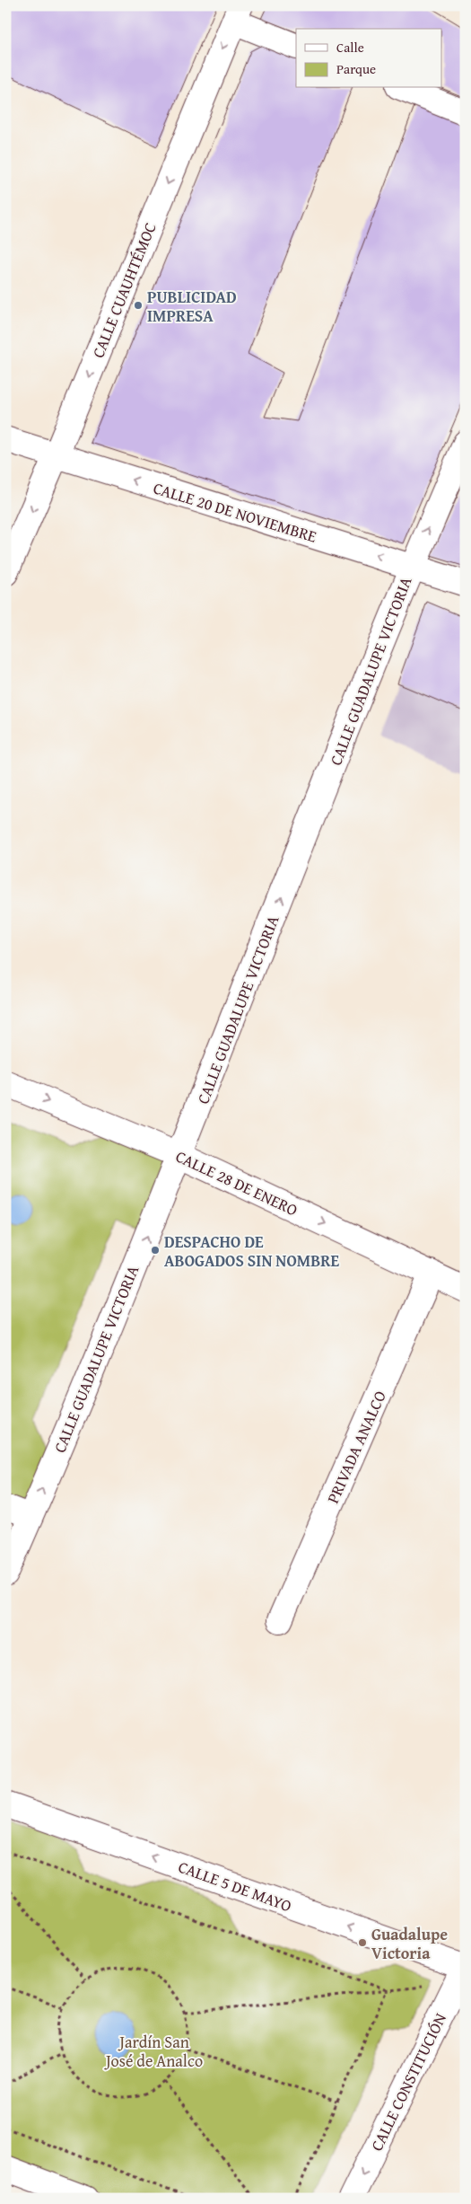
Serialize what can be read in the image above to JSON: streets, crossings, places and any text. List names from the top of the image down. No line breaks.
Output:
{"streets":{"street":["CALLE CUAUHTÉMOC","CALLE 20 DE NOVIEMBRE","CALLE GUADALUPE VICTORIA","CALLE 28 DE ENERO","PRIVADA ANALCO","CALLE 5 DE MAYO","CALLE CONSTITUCIÓN"]},"crossings":[["CALLE CUAUHTÉMOC","CALLE 20 DE NOVIEMBRE"],["CALLE 20 DE NOVIEMBRE","CALLE GUADALUPE VICTORIA"],["CALLE GUADALUPE VICTORIA","CALLE 28 DE ENERO"],["CALLE 28 DE ENERO","PRIVADA ANALCO"],["CALLE 5 DE MAYO","CALLE CONSTITUCIÓN"]],"one_way":["CALLE CUAUHTÉMOC","CALLE 20 DE NOVIEMBRE","CALLE GUADALUPE VICTORIA","CALLE 28 DE ENERO","CALLE 5 DE MAYO","CALLE CONSTITUCIÓN"],"parks":["Jardín San José de Analco"],"places":["PUBLICIDAD IMPRESA","DESPACHO DE ABOGADOS SIN NOMBRE","Guadalupe Victoria"],"legend":["Calle","Parque"]}
